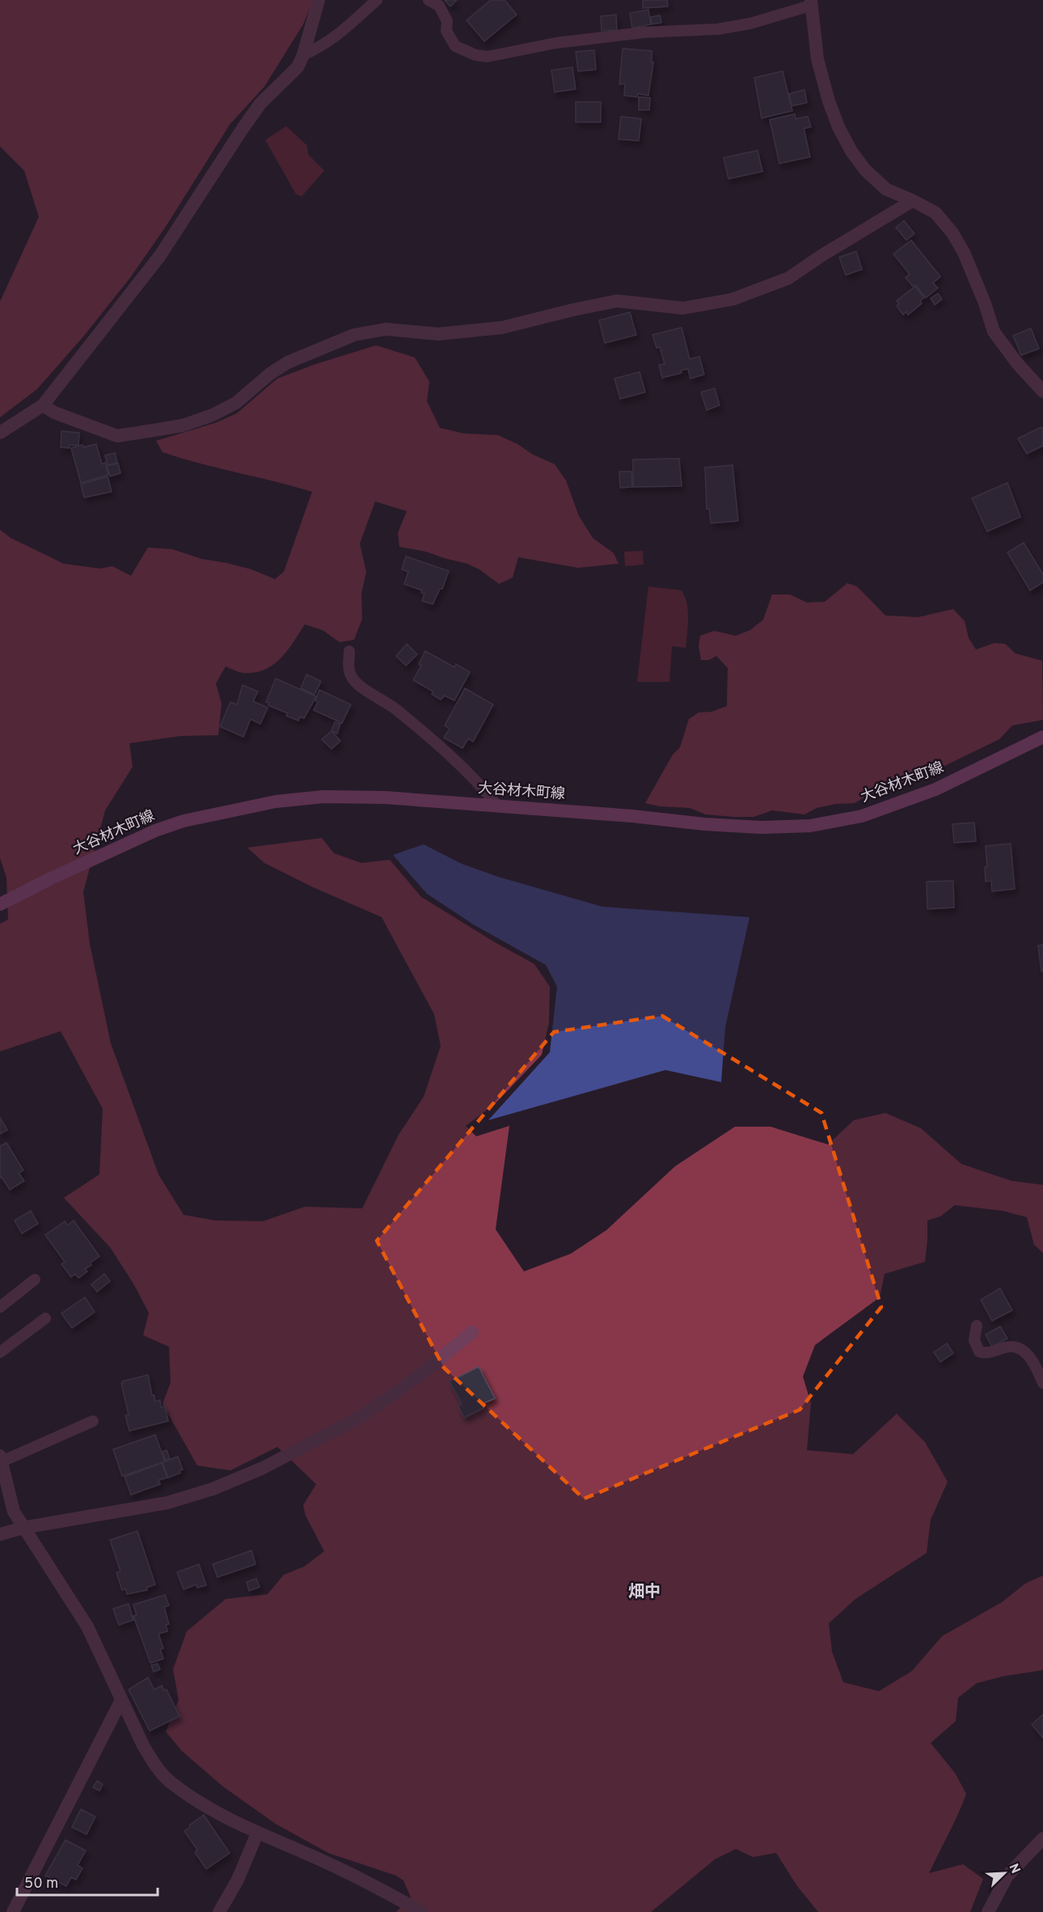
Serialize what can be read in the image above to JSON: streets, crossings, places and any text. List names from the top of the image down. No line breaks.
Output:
{"streets":{"main road":["大谷材木町線"]},"districts":["畑中"],"scale_bar":"50 m","north":"top right"}
